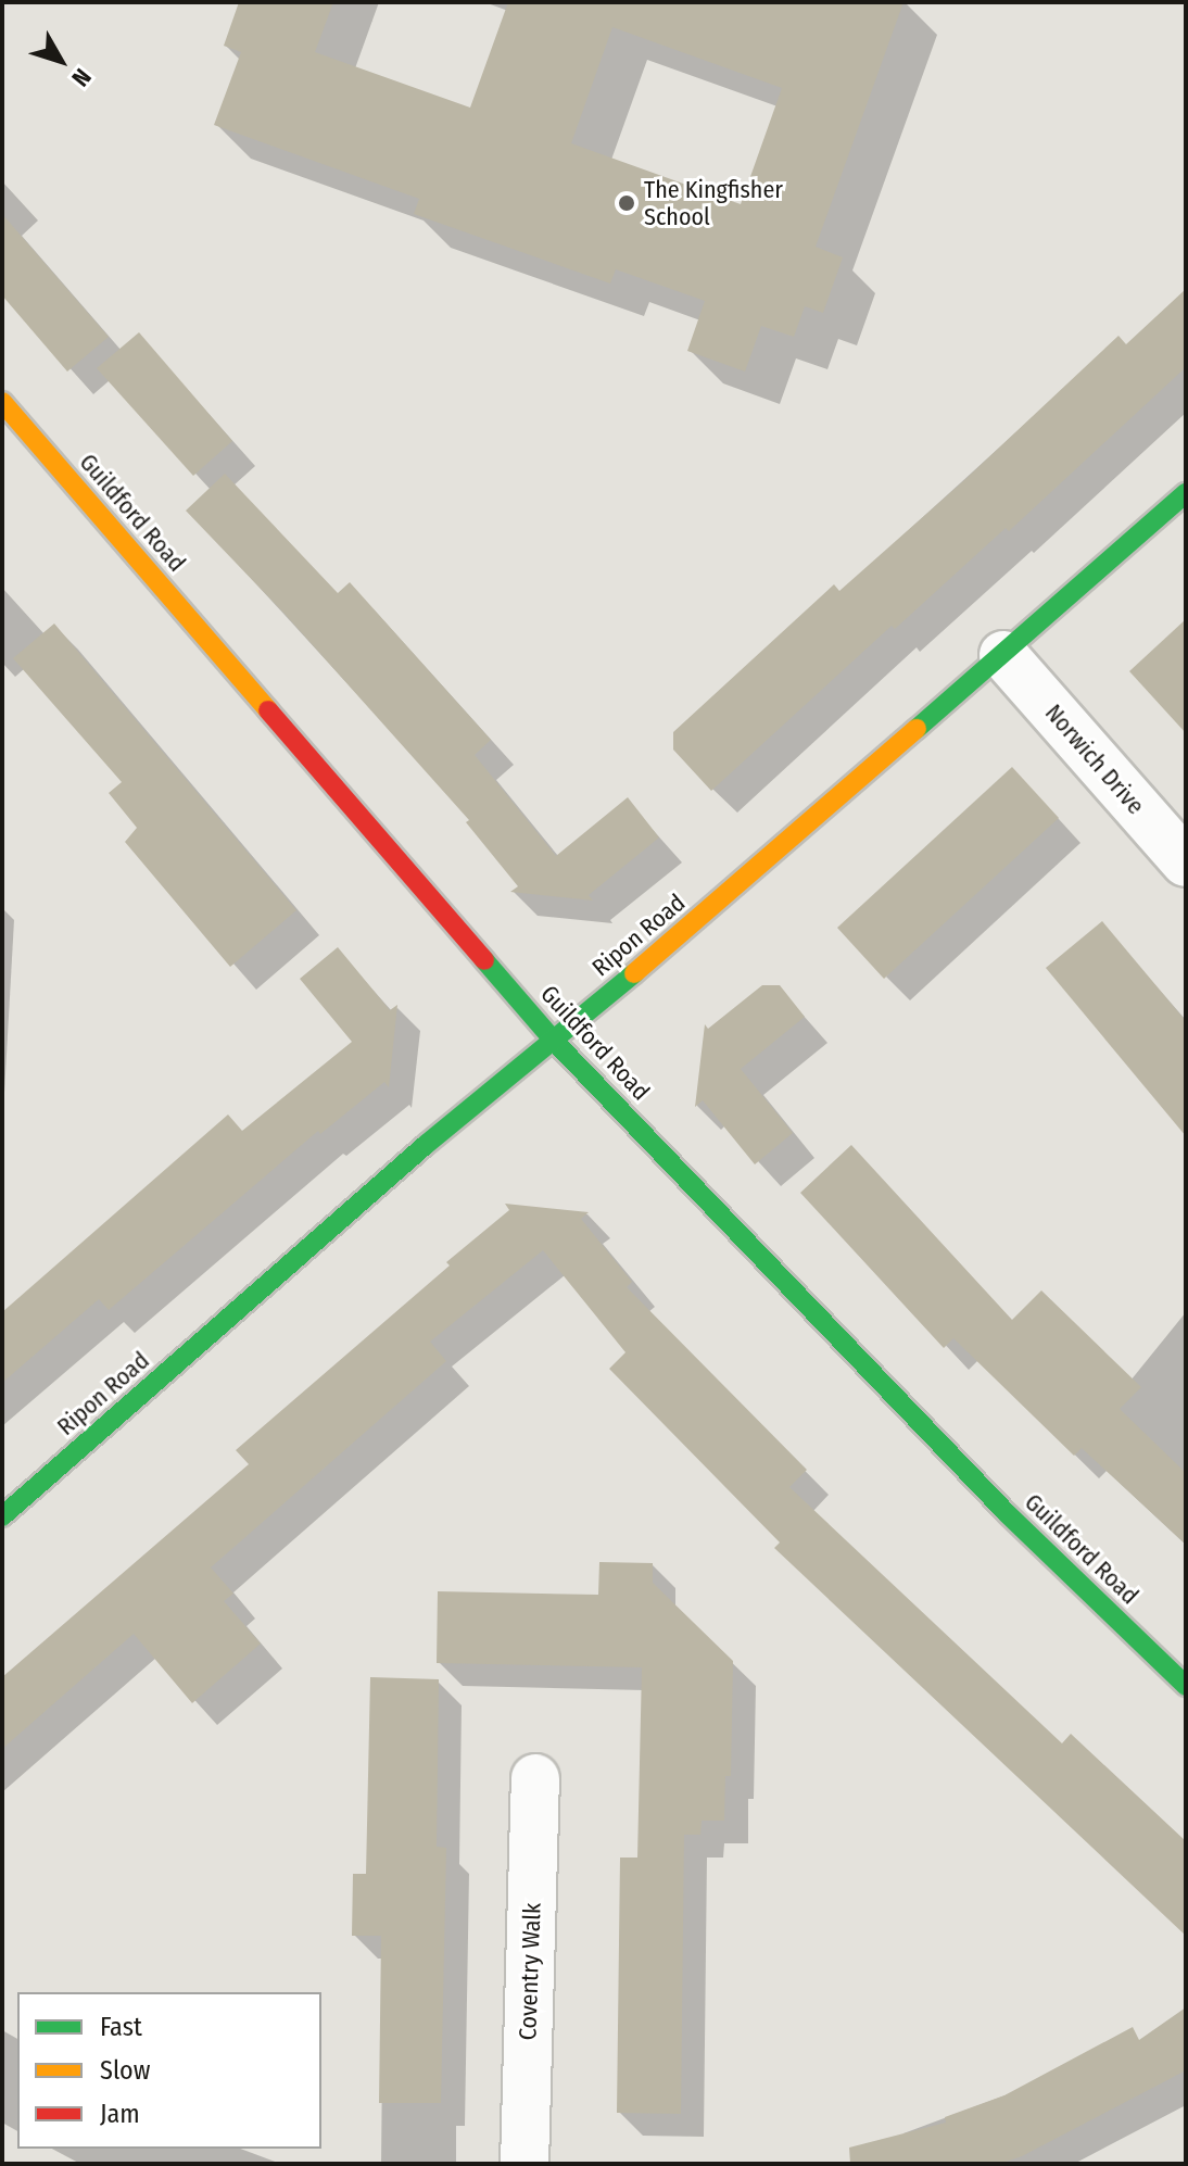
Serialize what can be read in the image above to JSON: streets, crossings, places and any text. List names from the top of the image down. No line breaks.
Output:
{"streets":{"street":["Guildford Road","Norwich Drive","Ripon Road","Coventry Walk"]},"crossings":[["Guildford Road","Ripon Road"],["Norwich Drive","Ripon Road"]],"places":["The Kingfisher School"],"legend":["Fast","Slow","Jam"],"north":"bottom right"}
